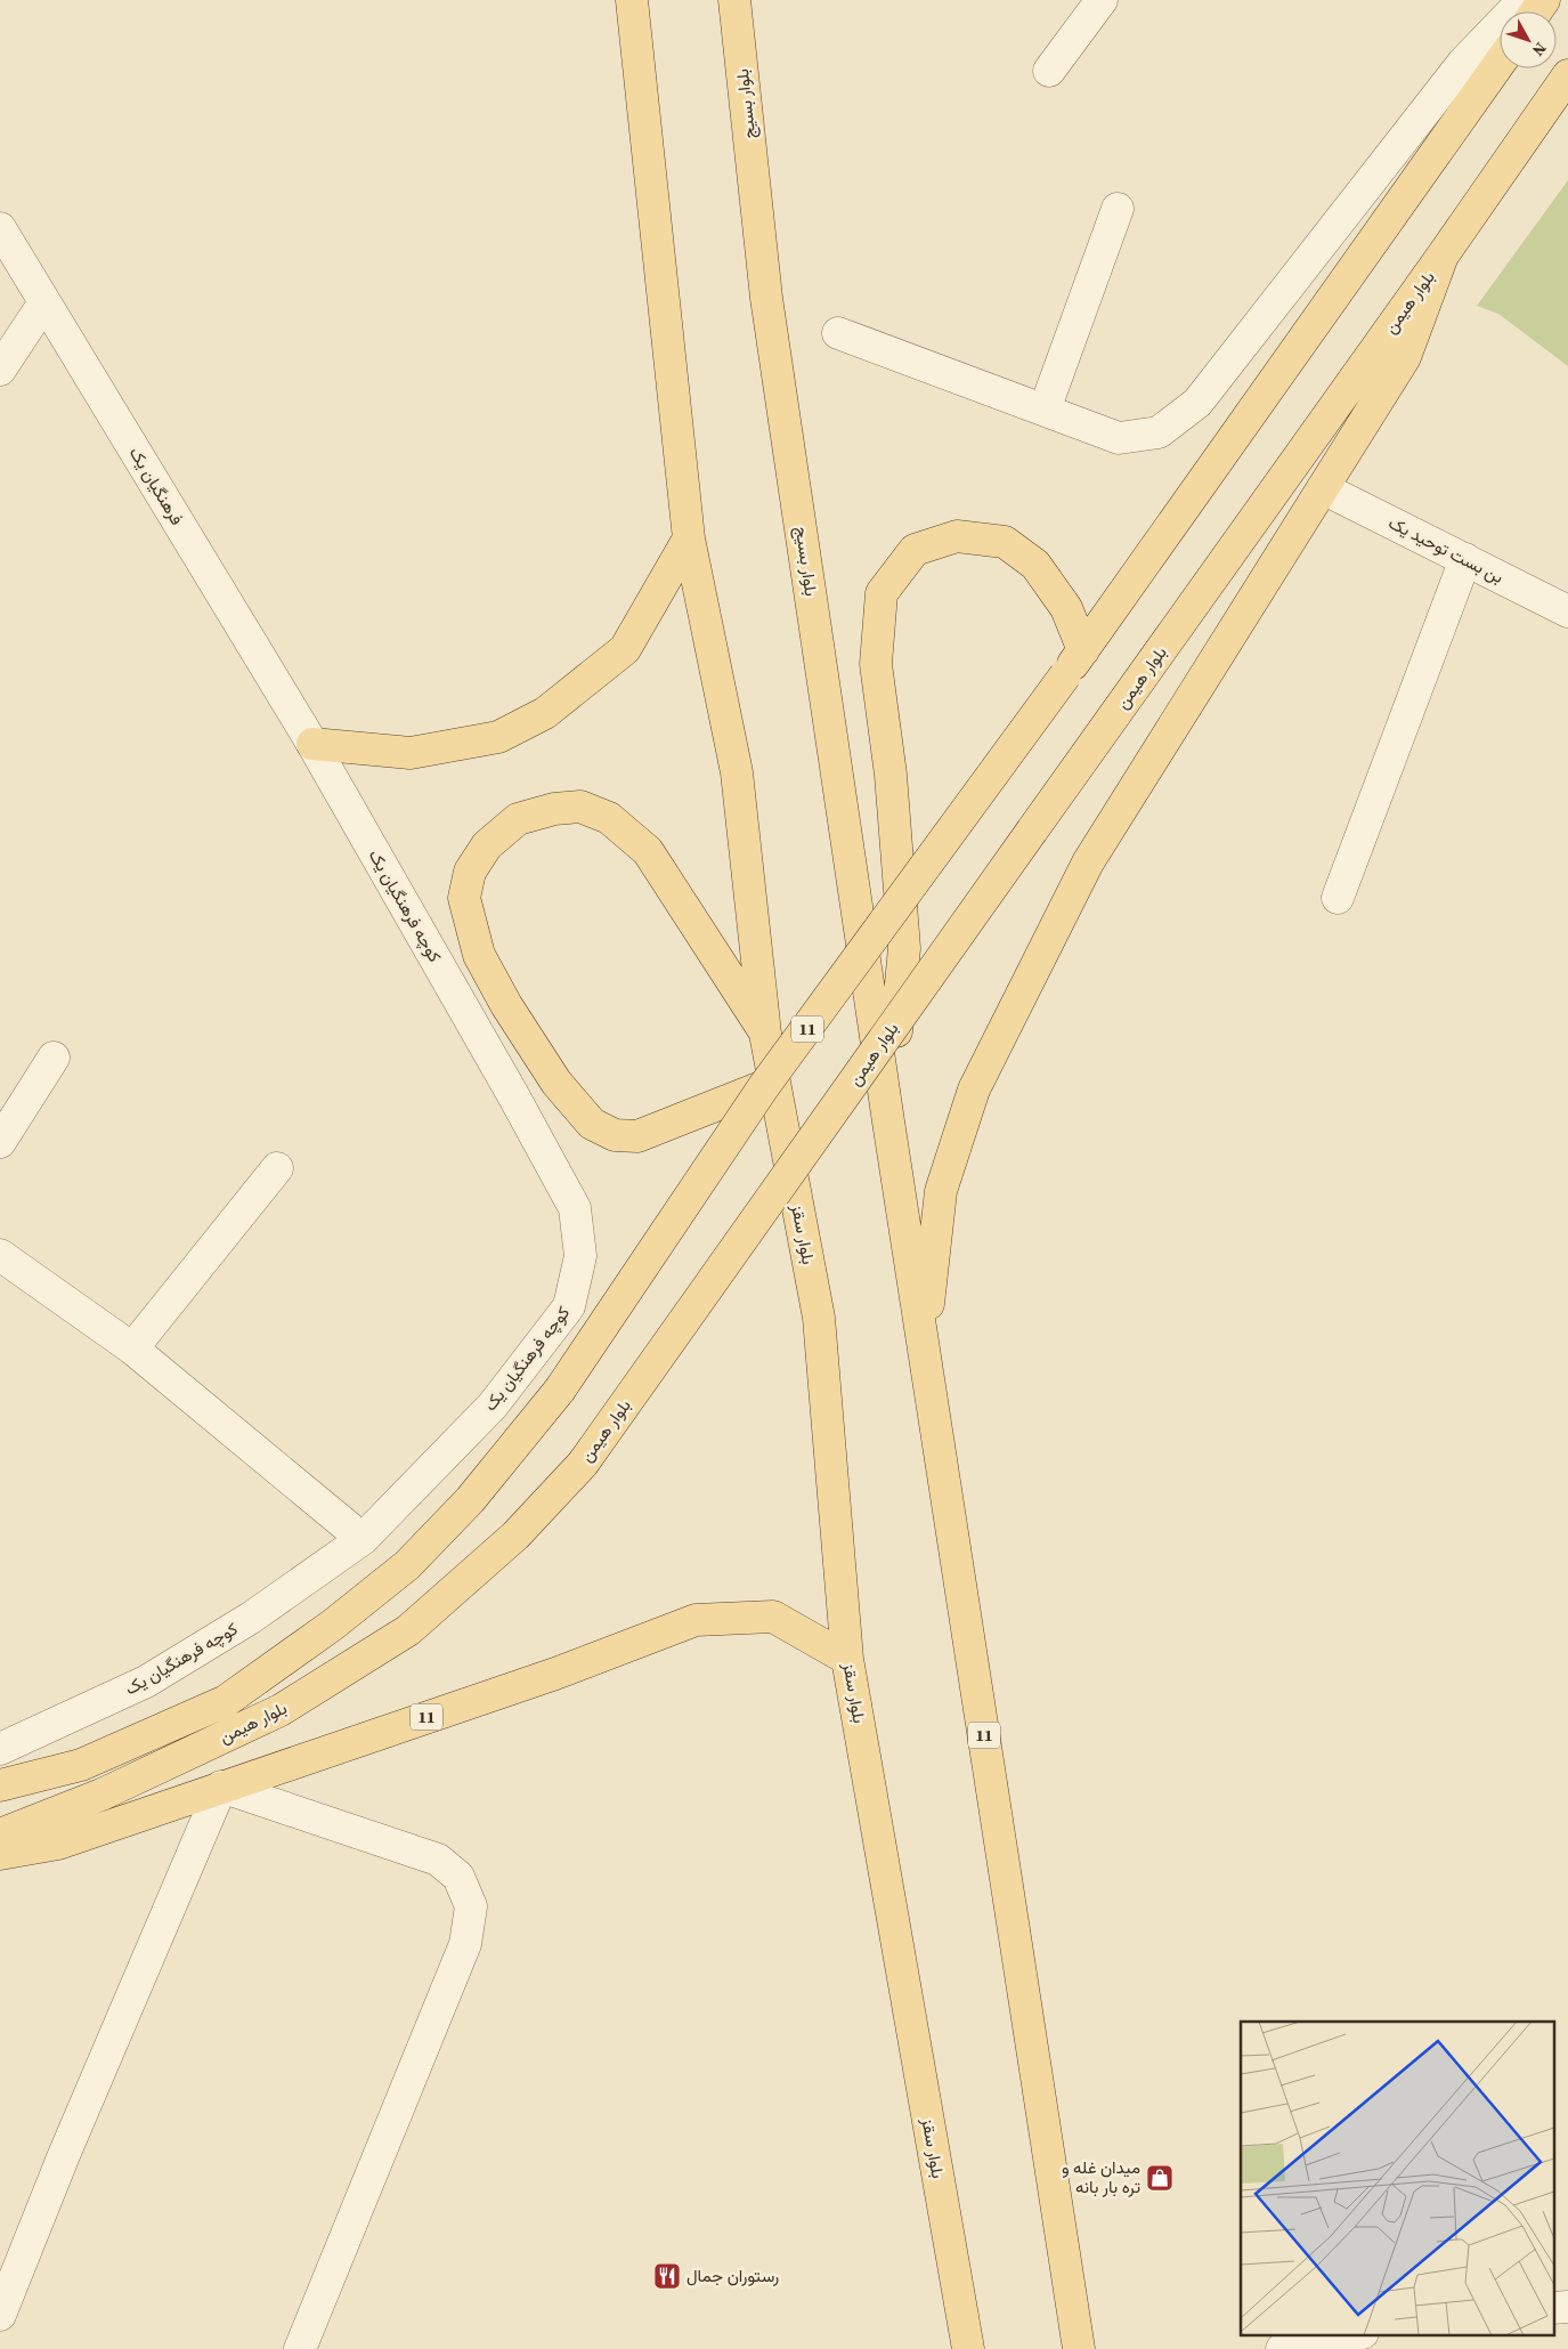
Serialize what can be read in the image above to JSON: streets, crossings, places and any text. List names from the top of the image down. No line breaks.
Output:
{"streets":{"main road":["بلوار بسیج","بلوار هیمن","11","بلوار سقز"],"street":["فرهنگیان یک","بن بست توحید یک","کوچه فرهنگیان یک"]},"crossings":[["بلوار بسیج","11"],["بلوار هیمن","11"],["فرهنگیان یک","کوچه فرهنگیان یک"],["11","بلوار سقز"]],"places":{"shop":["میدان غله و تره بار بانه"],"restaurant":["رستوران جمال"]},"north":"bottom right"}
